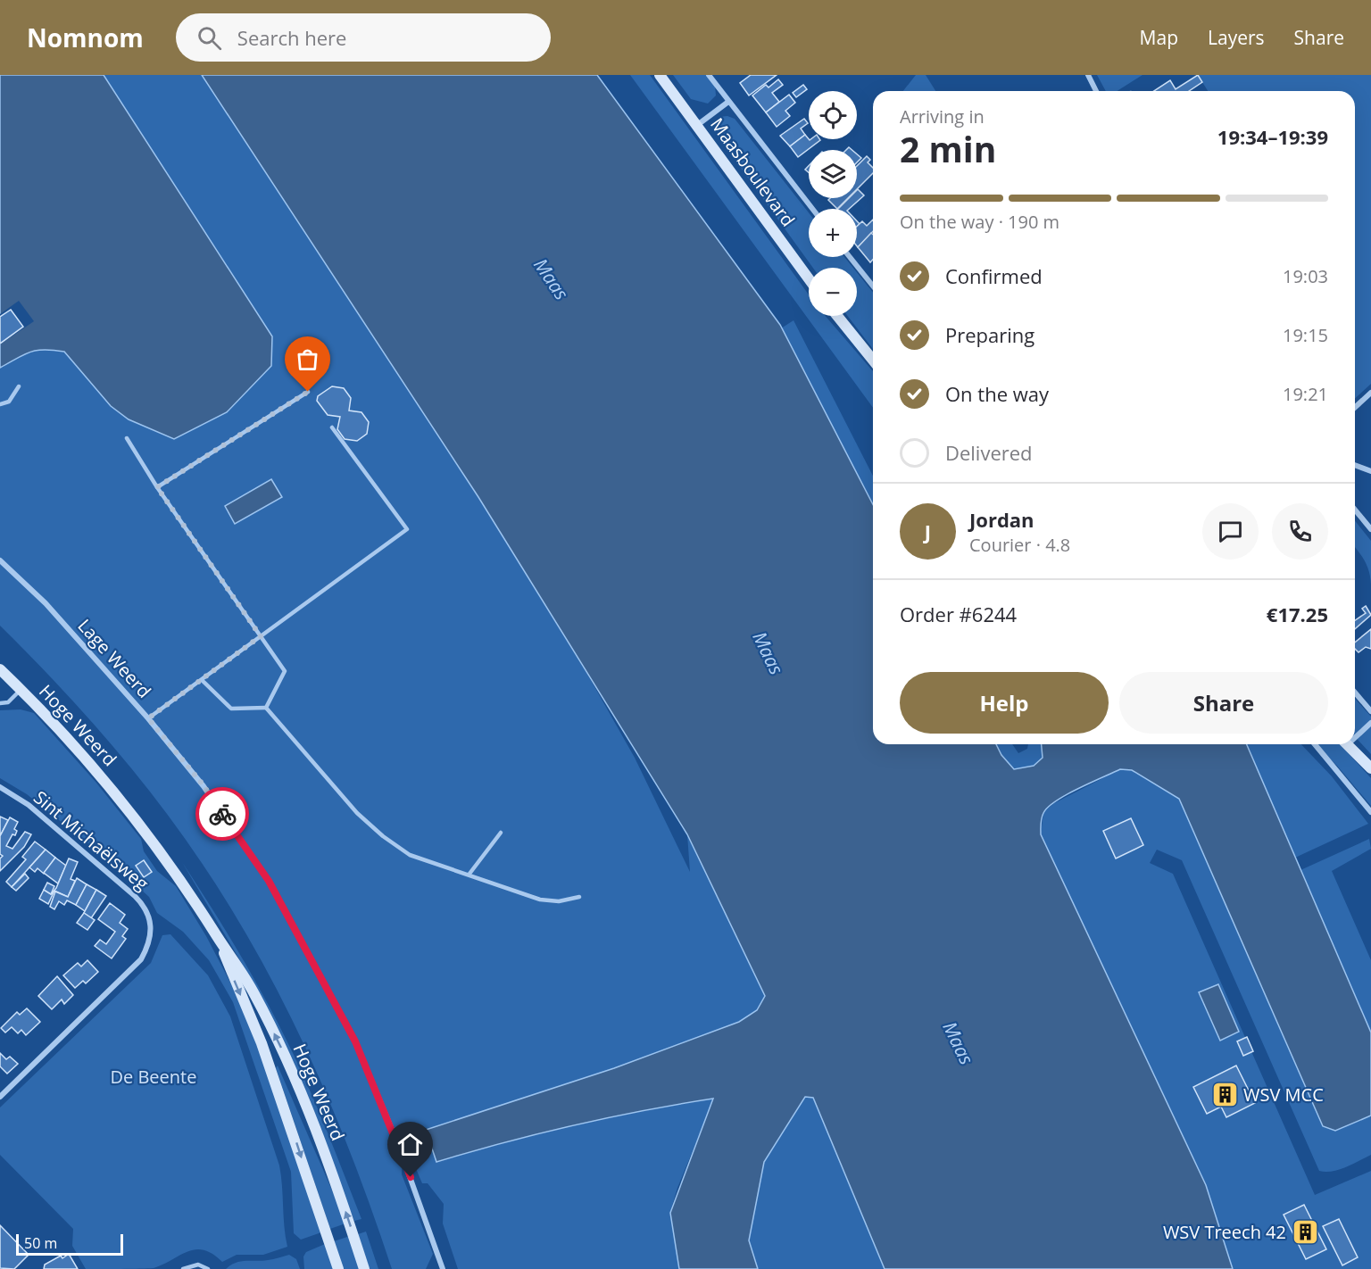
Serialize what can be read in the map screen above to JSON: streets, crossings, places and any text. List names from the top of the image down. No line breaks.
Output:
{"streets":{"main road":["Maasboulevard","Hoge Weerd"],"street":["Lage Weerd","Sint Michaëlsweg"]},"water":["Maas"],"parks":["De Beente"],"places":{"building":["WSV MCC","WSV Treech 42"]},"scale_bar":"50 m","page":{"header":"Nomnom","search":"Search here","nav":["Map","Layers","Share"],"map_buttons":["+","−"],"heading":["2 min","Arriving in","19:34–19:39"],"panel":["Jordan","Courier · 4.8","Order #6244","€17.25"],"bar":"On the way · 190 m","list":[["Confirmed","19:03"],["Preparing","19:15"],["On the way","19:21"],"Delivered"],"round":"J","buttons":["Help","Share"],"scale":"50 m"}}
